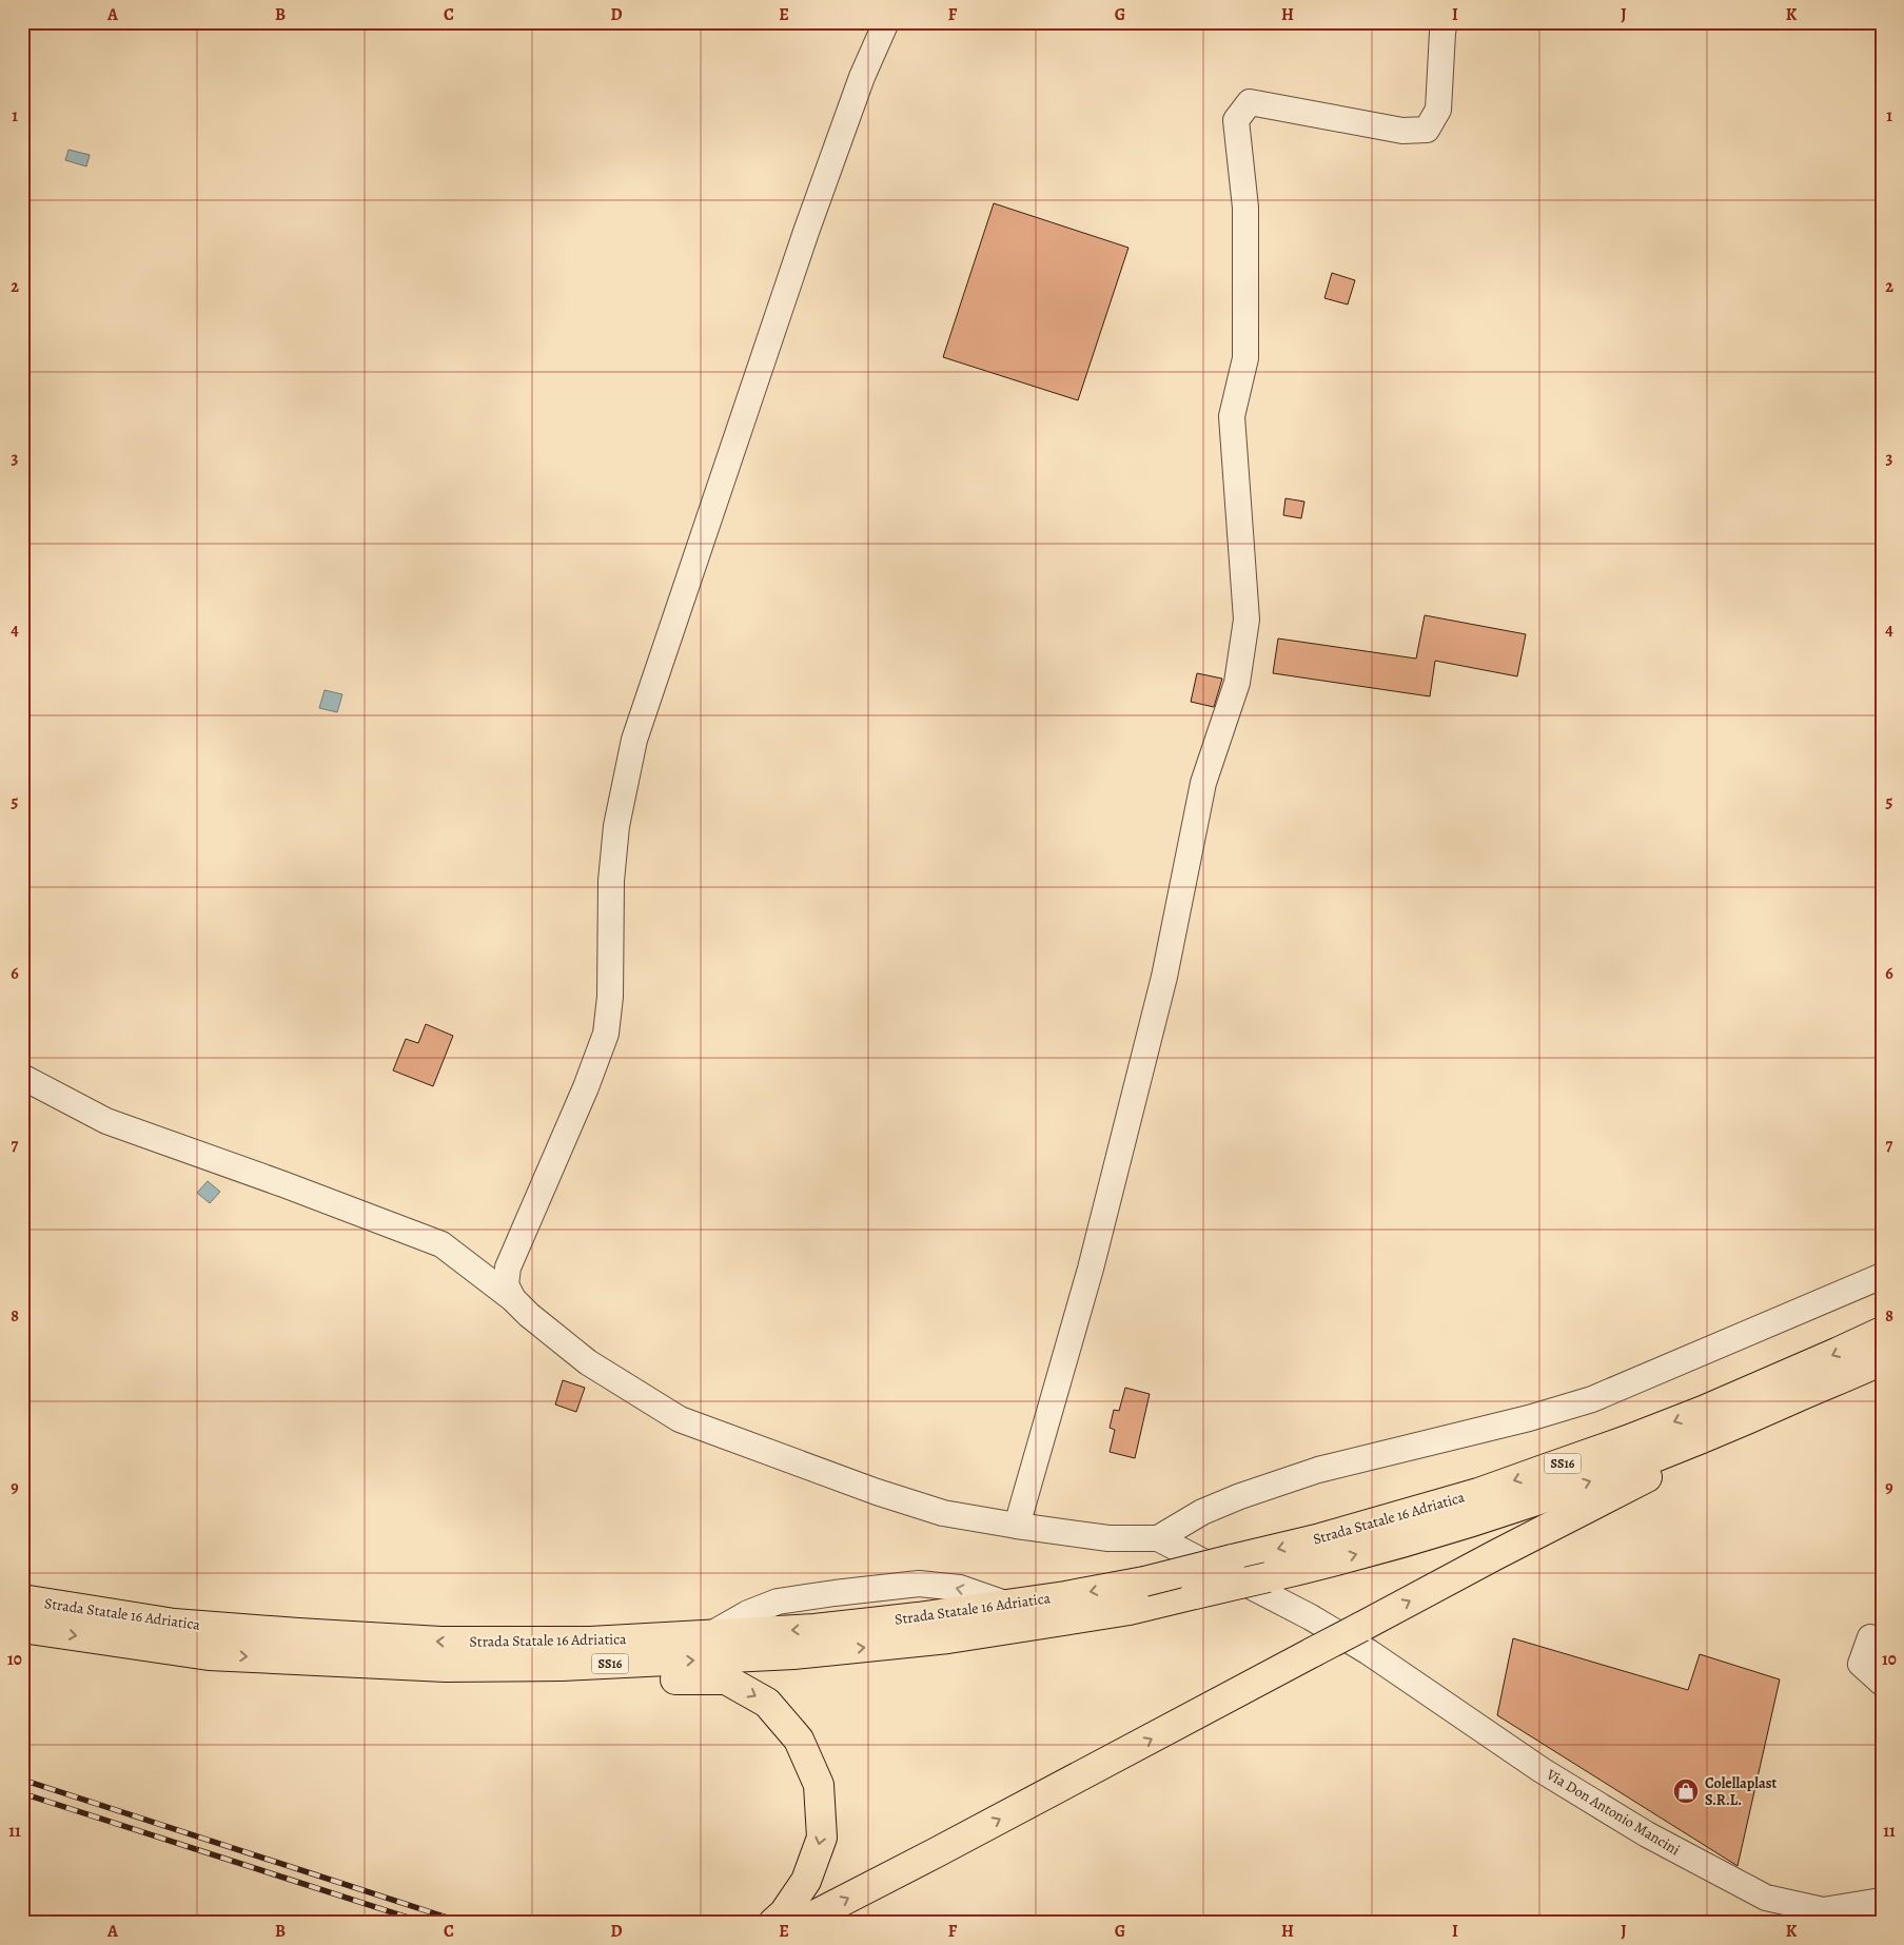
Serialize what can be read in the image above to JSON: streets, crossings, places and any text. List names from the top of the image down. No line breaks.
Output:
{"streets":{"highway":["SS16","Strada Statale 16 Adriatica"],"street":["Via Don Antonio Mancini"]},"places":{"shop":["Colellaplast S.R.L."]},"grid":{"columns":["A","B","C","D","E","F","G","H","I","J","K"],"rows":["1","2","3","4","5","6","7","8","9","10","11"]}}
